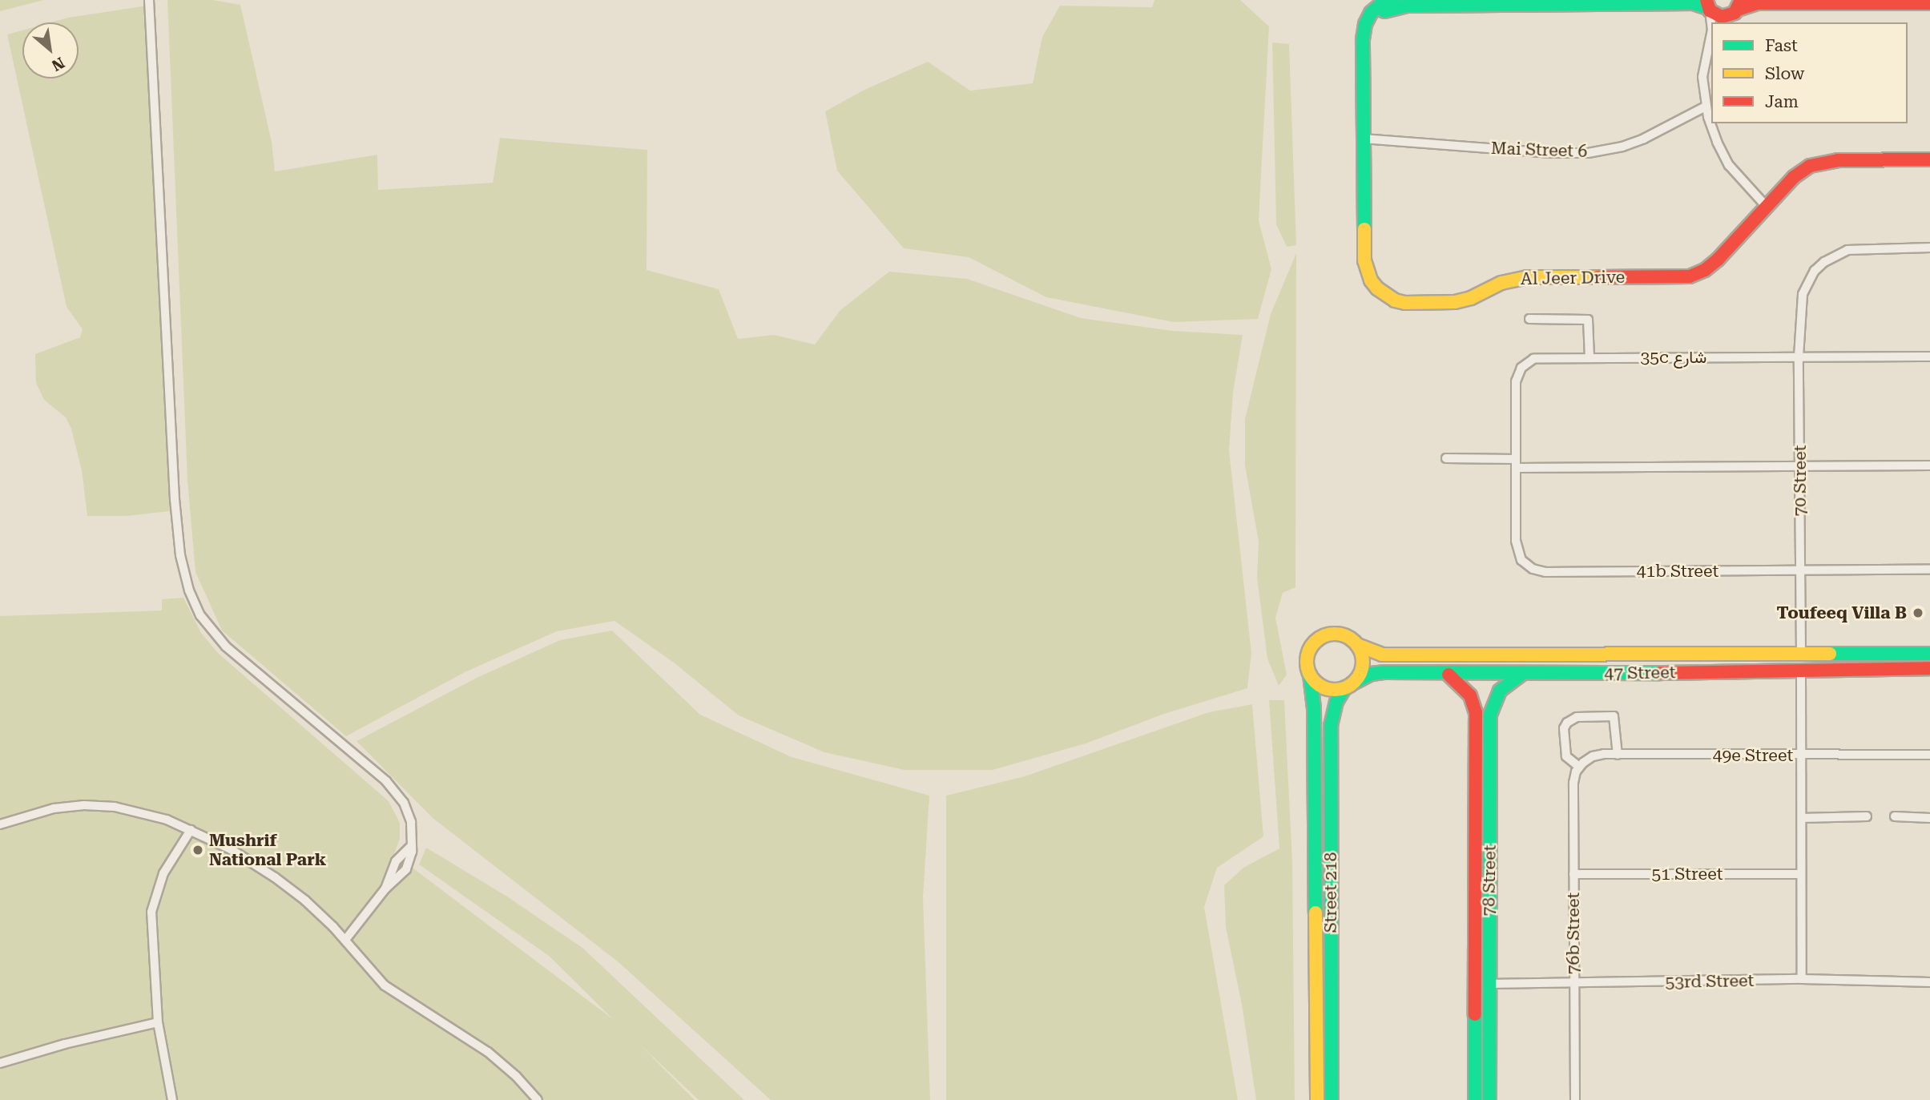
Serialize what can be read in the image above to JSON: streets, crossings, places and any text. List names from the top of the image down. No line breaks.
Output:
{"streets":{"street":["Mai Street 6","Al Jeer Drive","35c شارع","70 Street","41b Street","47 Street","49e Street","51 Street","78 Street","Street 218","76b Street","53rd Street"]},"crossings":[["Mai Street 6","Al Jeer Drive"],["35c شارع","70 Street"],["35c شارع","41b Street"],["70 Street","41b Street"],["70 Street","47 Street"],["47 Street","78 Street"],["47 Street","Street 218"],["49e Street","76b Street"],["51 Street","76b Street"],["78 Street","53rd Street"],["76b Street","53rd Street"]],"places":["Toufeeq Villa B","Mushrif National Park"],"legend":["Fast","Slow","Jam"],"north":"bottom right"}
